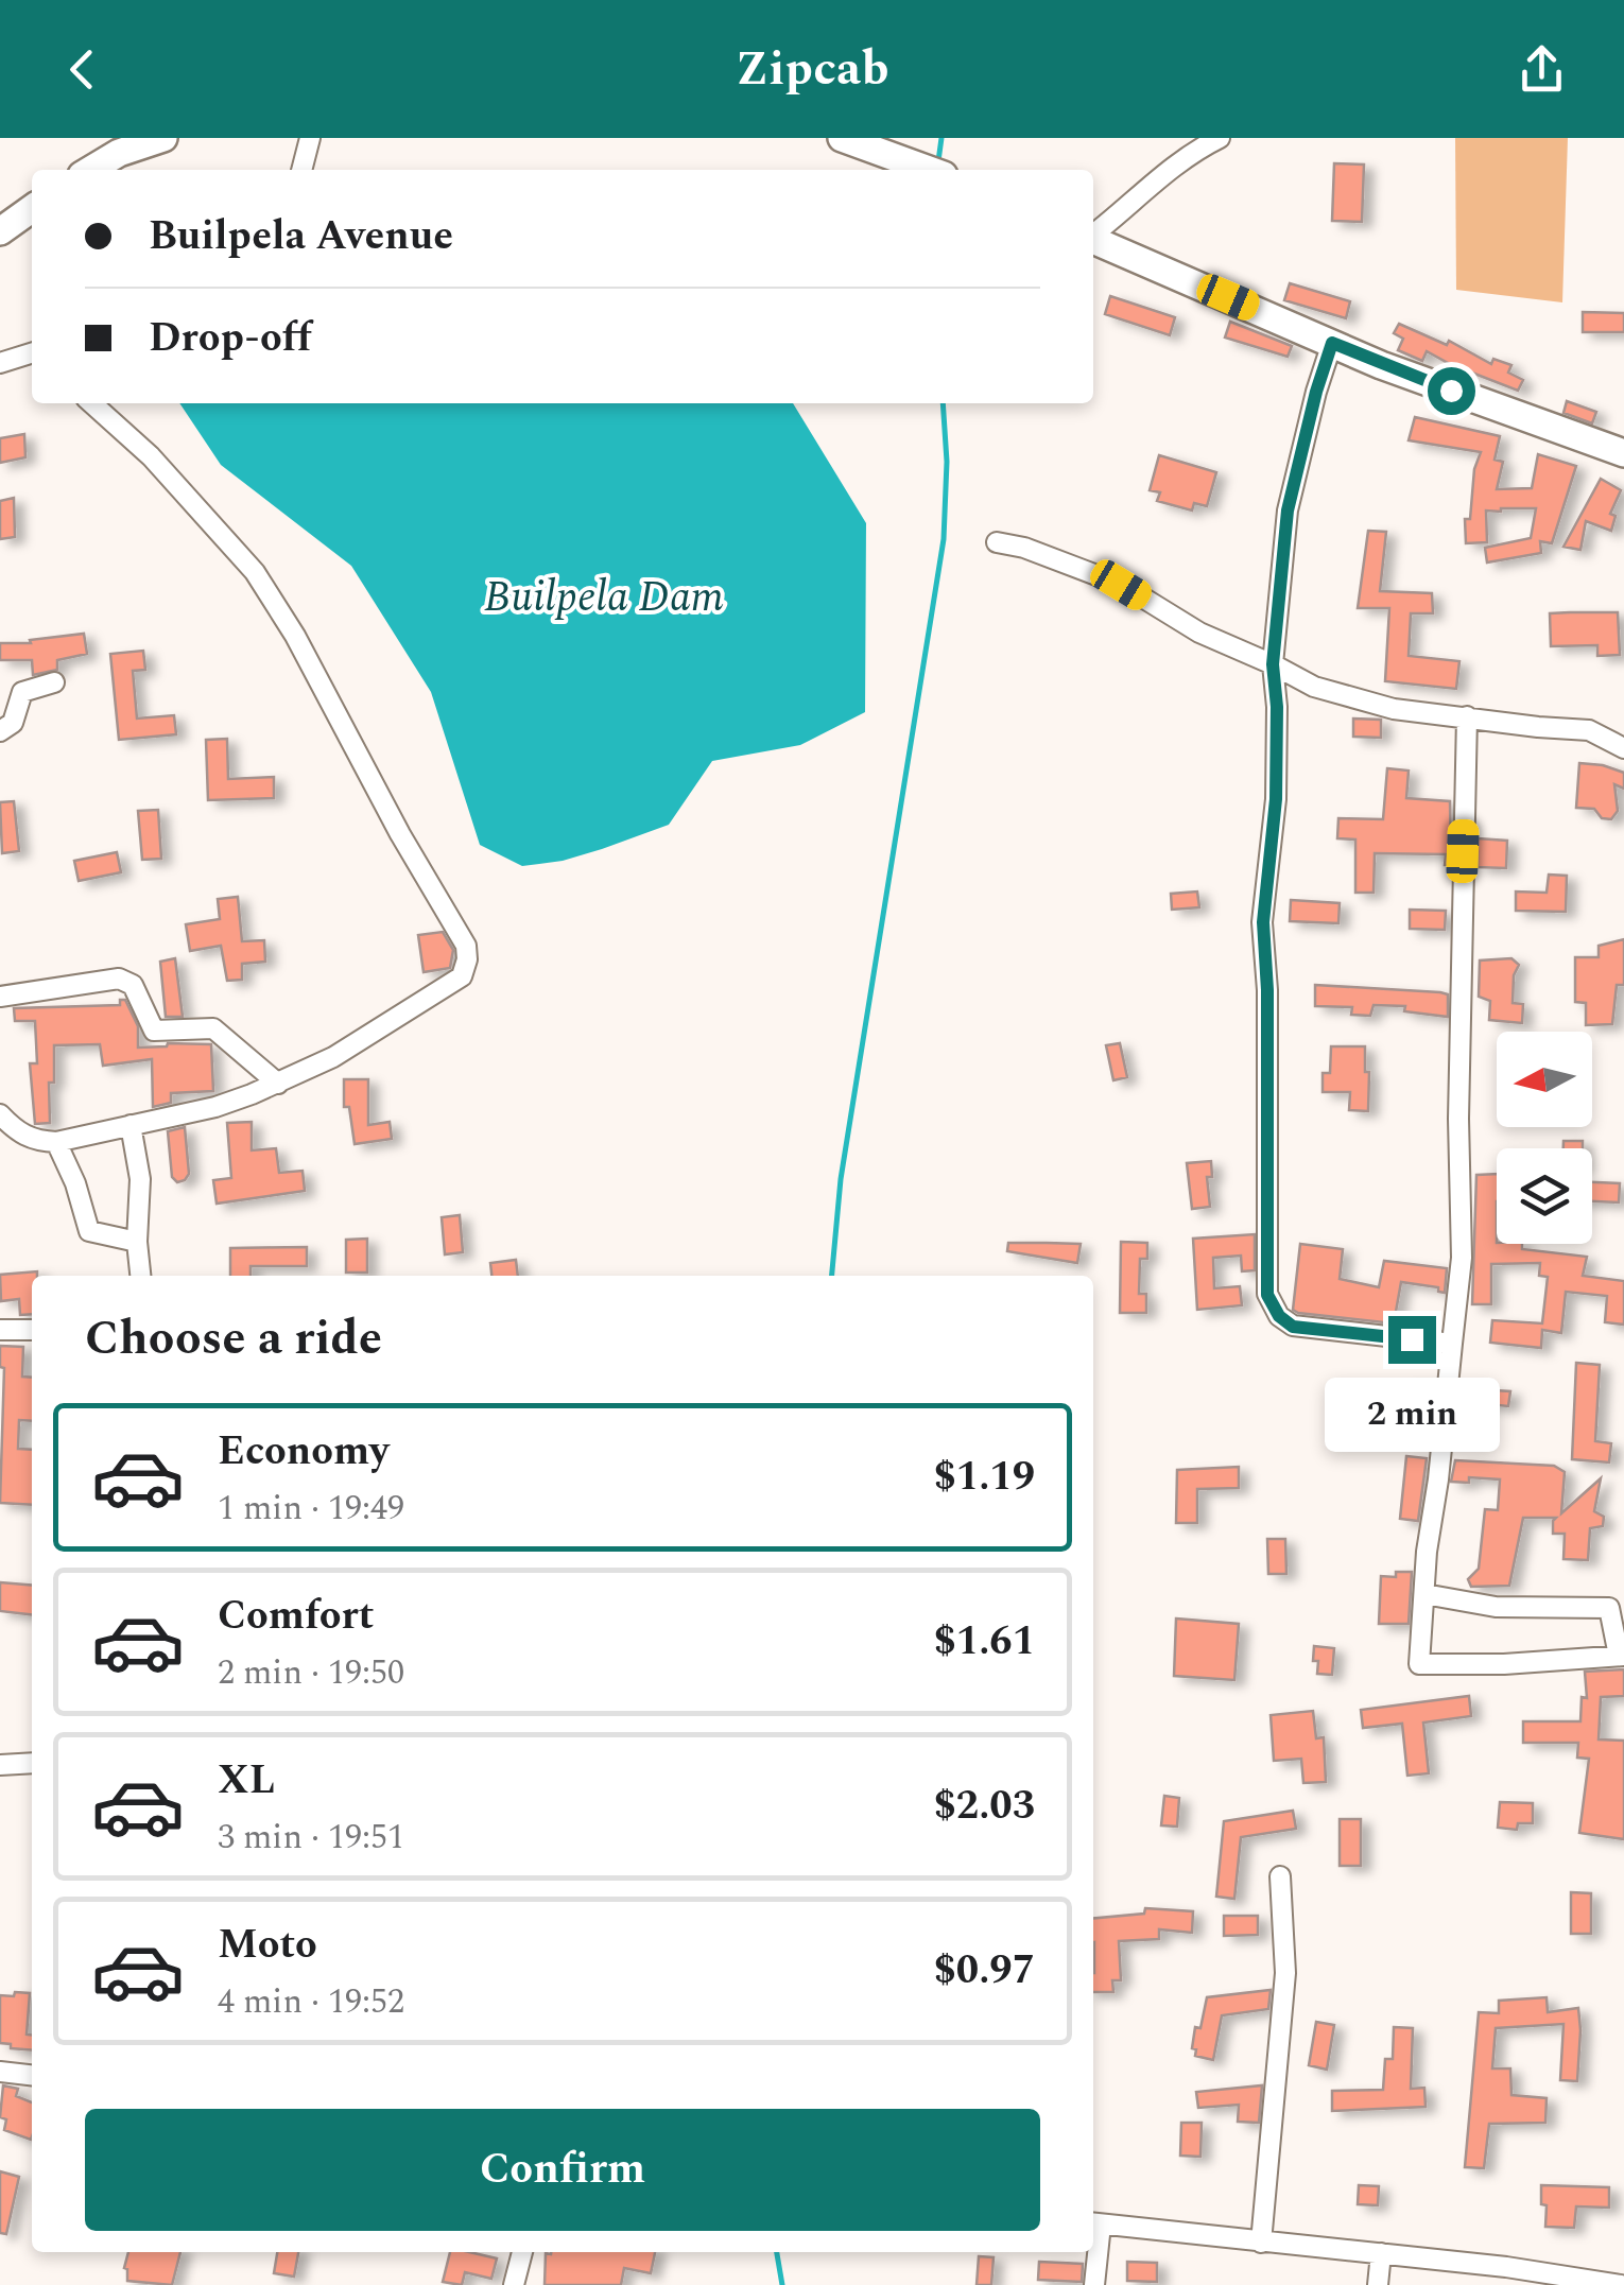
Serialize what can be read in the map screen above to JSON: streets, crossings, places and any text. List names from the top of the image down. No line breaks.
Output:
{"water":["Builpela Dam"],"north":"left","page":{"header":"Zipcab","banner":["Builpela Avenue","Drop-off"],"heading":"Choose a ride","bubble":"2 min","list":[{"name":"Economy","note":"1 min · 19:49","value":"$1.19"},{"name":"Comfort","note":"2 min · 19:50","value":"$1.61"},{"name":"XL","note":"3 min · 19:51","value":"$2.03"},{"name":"Moto","note":"4 min · 19:52","value":"$0.97"}],"buttons":"Confirm"}}
